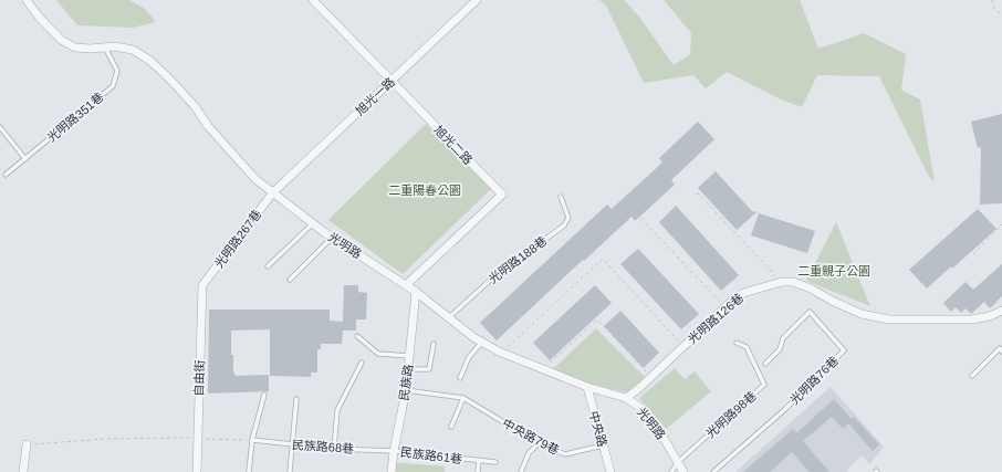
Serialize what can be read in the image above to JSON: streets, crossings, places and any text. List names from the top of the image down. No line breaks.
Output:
{"streets":{"street":["旭光一路","旭光二路","光明路267巷","光明路","光明路126巷","自由街","民族路","中央路"],"lane":["光明路351巷","光明路188巷","光明路76巷","光明路98巷","中央路79巷","民族路68巷","民族路61巷"]},"crossings":[["旭光一路","旭光二路"],["旭光一路","光明路267巷"],["旭光一路","光明路"],["光明路351巷","光明路"],["旭光二路","光明路"],["光明路267巷","光明路"],["光明路267巷","自由街"],["光明路","光明路188巷"],["光明路","光明路126巷"],["光明路","民族路"],["光明路","光明路98巷"],["光明路","中央路"],["民族路","民族路68巷"],["民族路","民族路61巷"],["中央路","中央路79巷"],["民族路68巷","民族路61巷"]],"parks":["二重陽春公園","二重親子公園"]}
